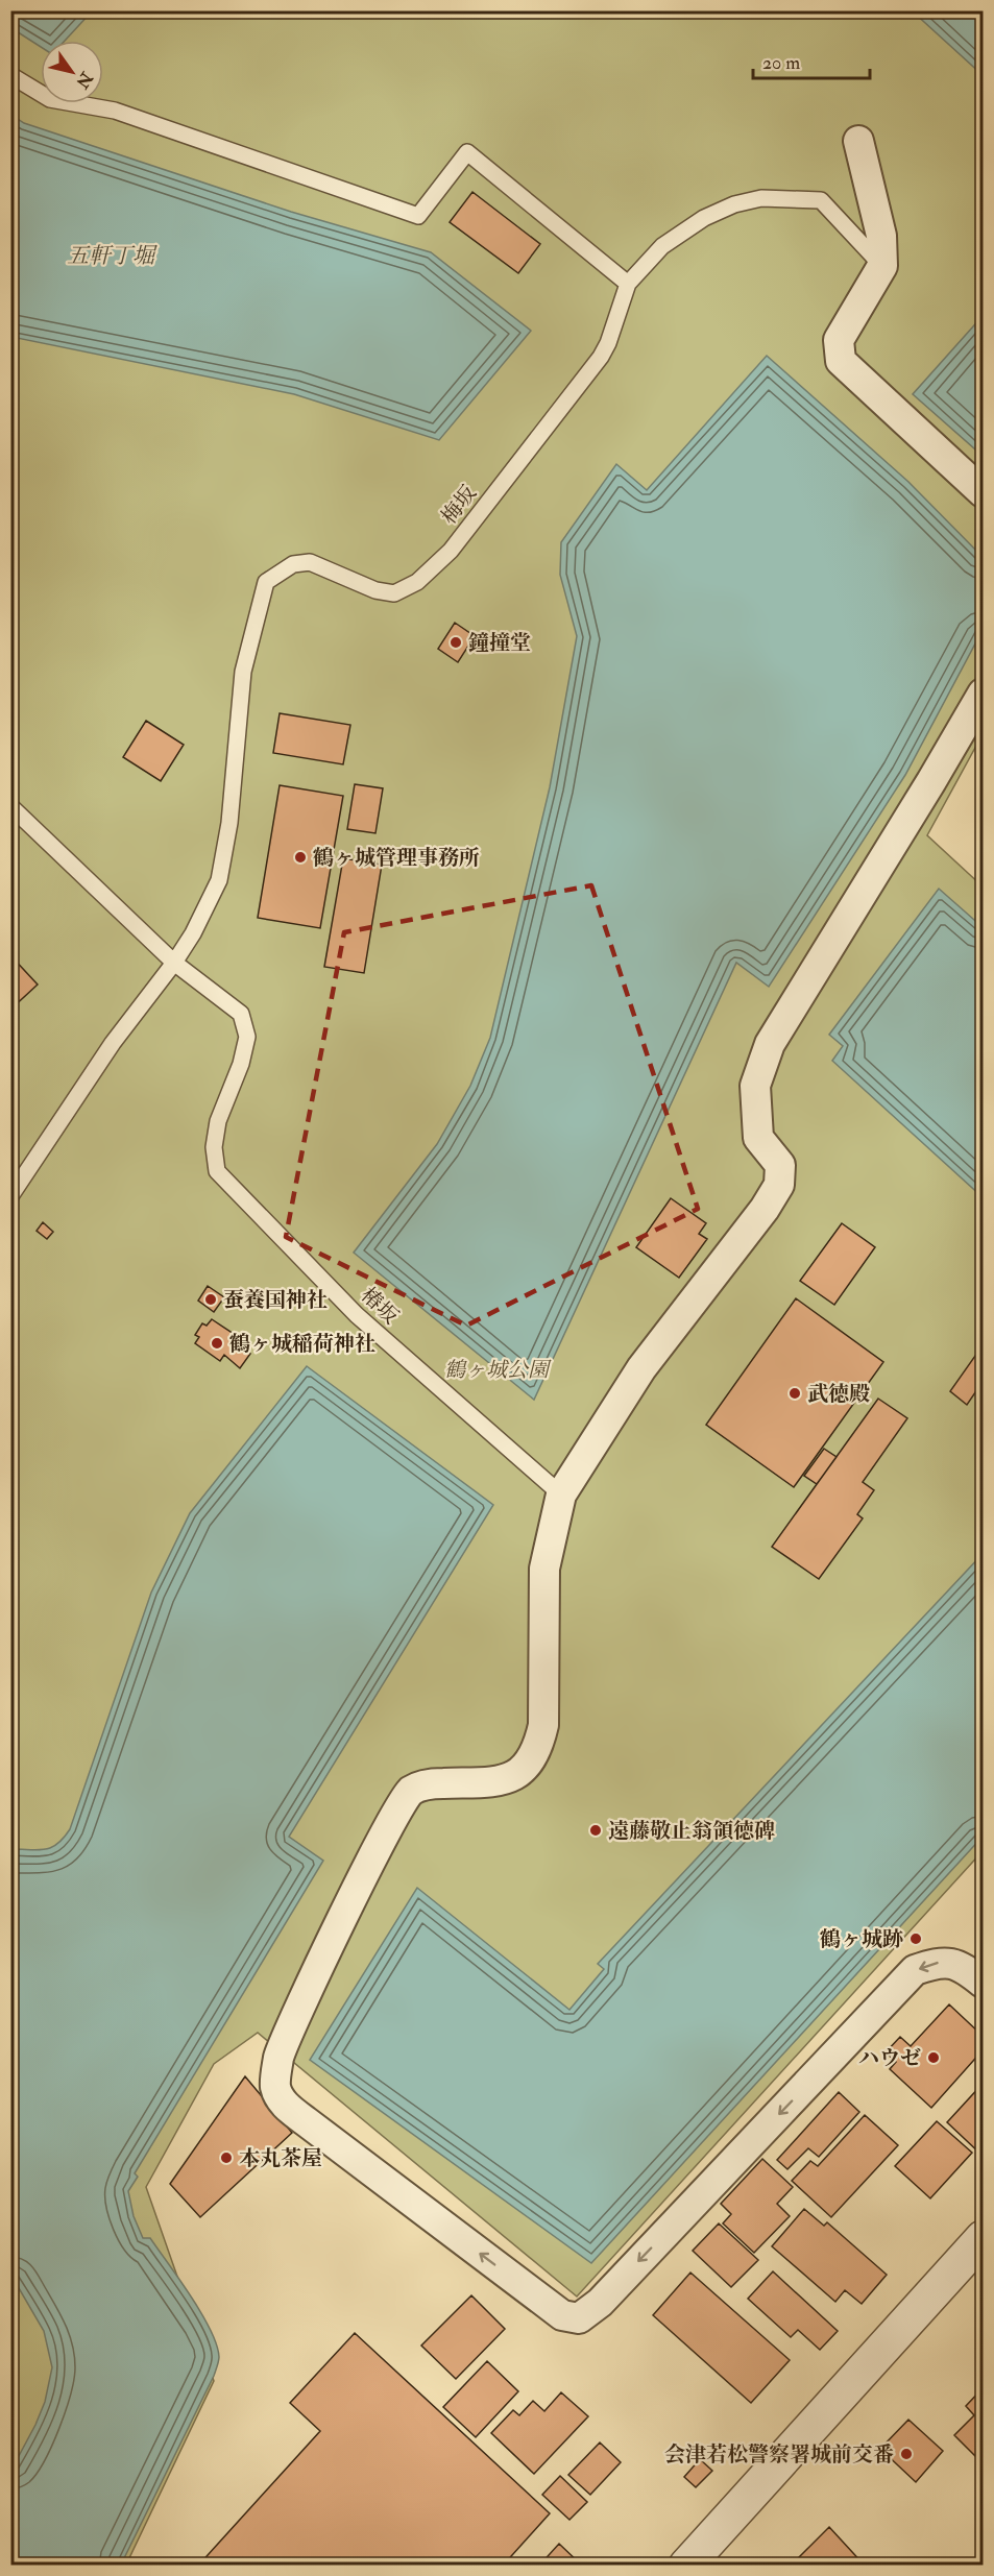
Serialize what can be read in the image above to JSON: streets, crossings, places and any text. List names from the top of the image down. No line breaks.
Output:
{"streets":{"lane":["梅坂","椿坂"]},"crossings":[["梅坂","椿坂"]],"water":["五軒丁堀"],"parks":["鶴ヶ城公園"],"places":["鐘撞堂","鶴ヶ城管理事務所","蚕養国神社","鶴ヶ城稲荷神社","武徳殿","遠藤敬止翁領徳碑","鶴ヶ城跡","ハウゼ","本丸茶屋","会津若松警察署城前交番"],"scale_bar":"20 m","north":"bottom right"}
